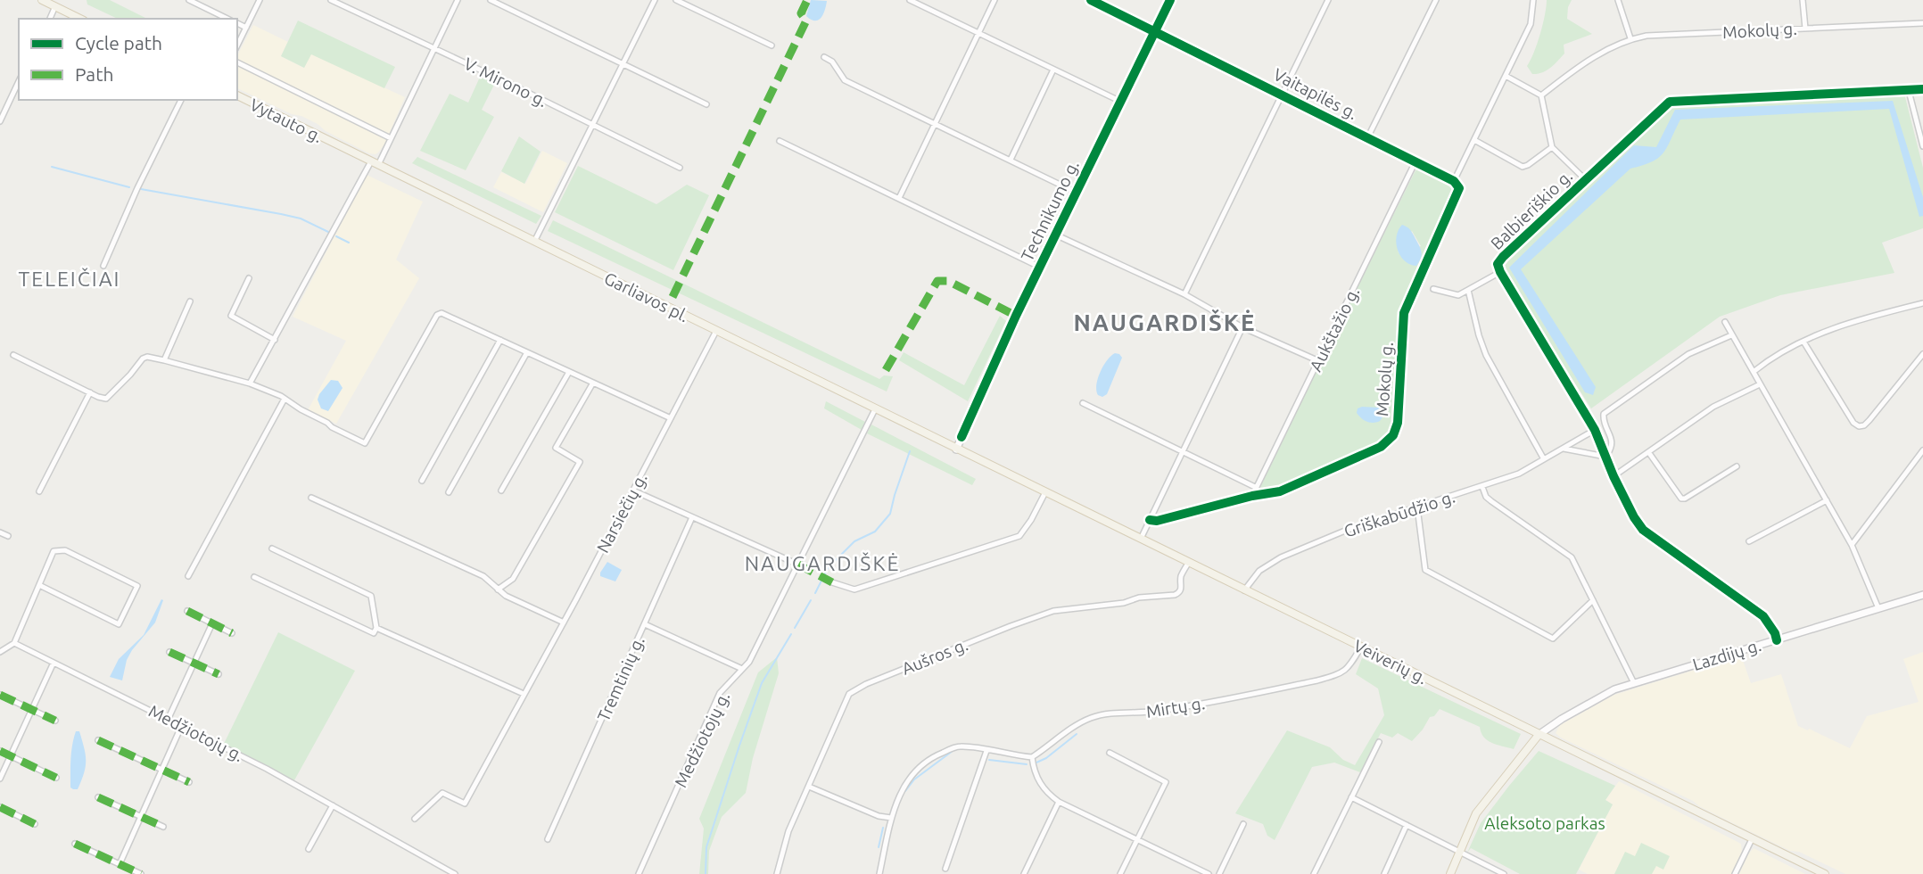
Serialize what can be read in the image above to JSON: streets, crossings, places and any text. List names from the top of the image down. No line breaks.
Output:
{"streets":{"main road":["Vytauto g.","Garliavos pl.","Veiverių g."],"street":["Mokolų g.","V. Mirono g.","Vaitapilės g.","Balbieriškio g.","Technikumo g.","Aukštažio g.","Narsiečių g.","Griškabūdžio g.","Lazdijų g.","Aušros g.","Tremtinių g.","Mirtų g.","Medžiotojų g."]},"crossings":[["Mokolų g.","Vaitapilės g."],["Mokolų g.","Aukštažio g."],["Vaitapilės g.","Technikumo g."],["Vaitapilės g.","Aukštažio g."],["Vytauto g.","Garliavos pl."],["Balbieriškio g.","Griškabūdžio g."],["Balbieriškio g.","Lazdijų g."],["Technikumo g.","Garliavos pl."],["Technikumo g.","Veiverių g."],["Garliavos pl.","Narsiečių g."],["Garliavos pl.","Veiverių g."],["Garliavos pl.","Medžiotojų g."],["Griškabūdžio g.","Veiverių g."],["Lazdijų g.","Veiverių g."],["Aušros g.","Veiverių g."],["Veiverių g.","Mirtų g."]],"districts":["TELEIČIAI","NAUGARDIŠKĖ","NAUGARDIŠKĖ"],"parks":["Aleksoto parkas"],"legend":["Cycle path","Path"]}
